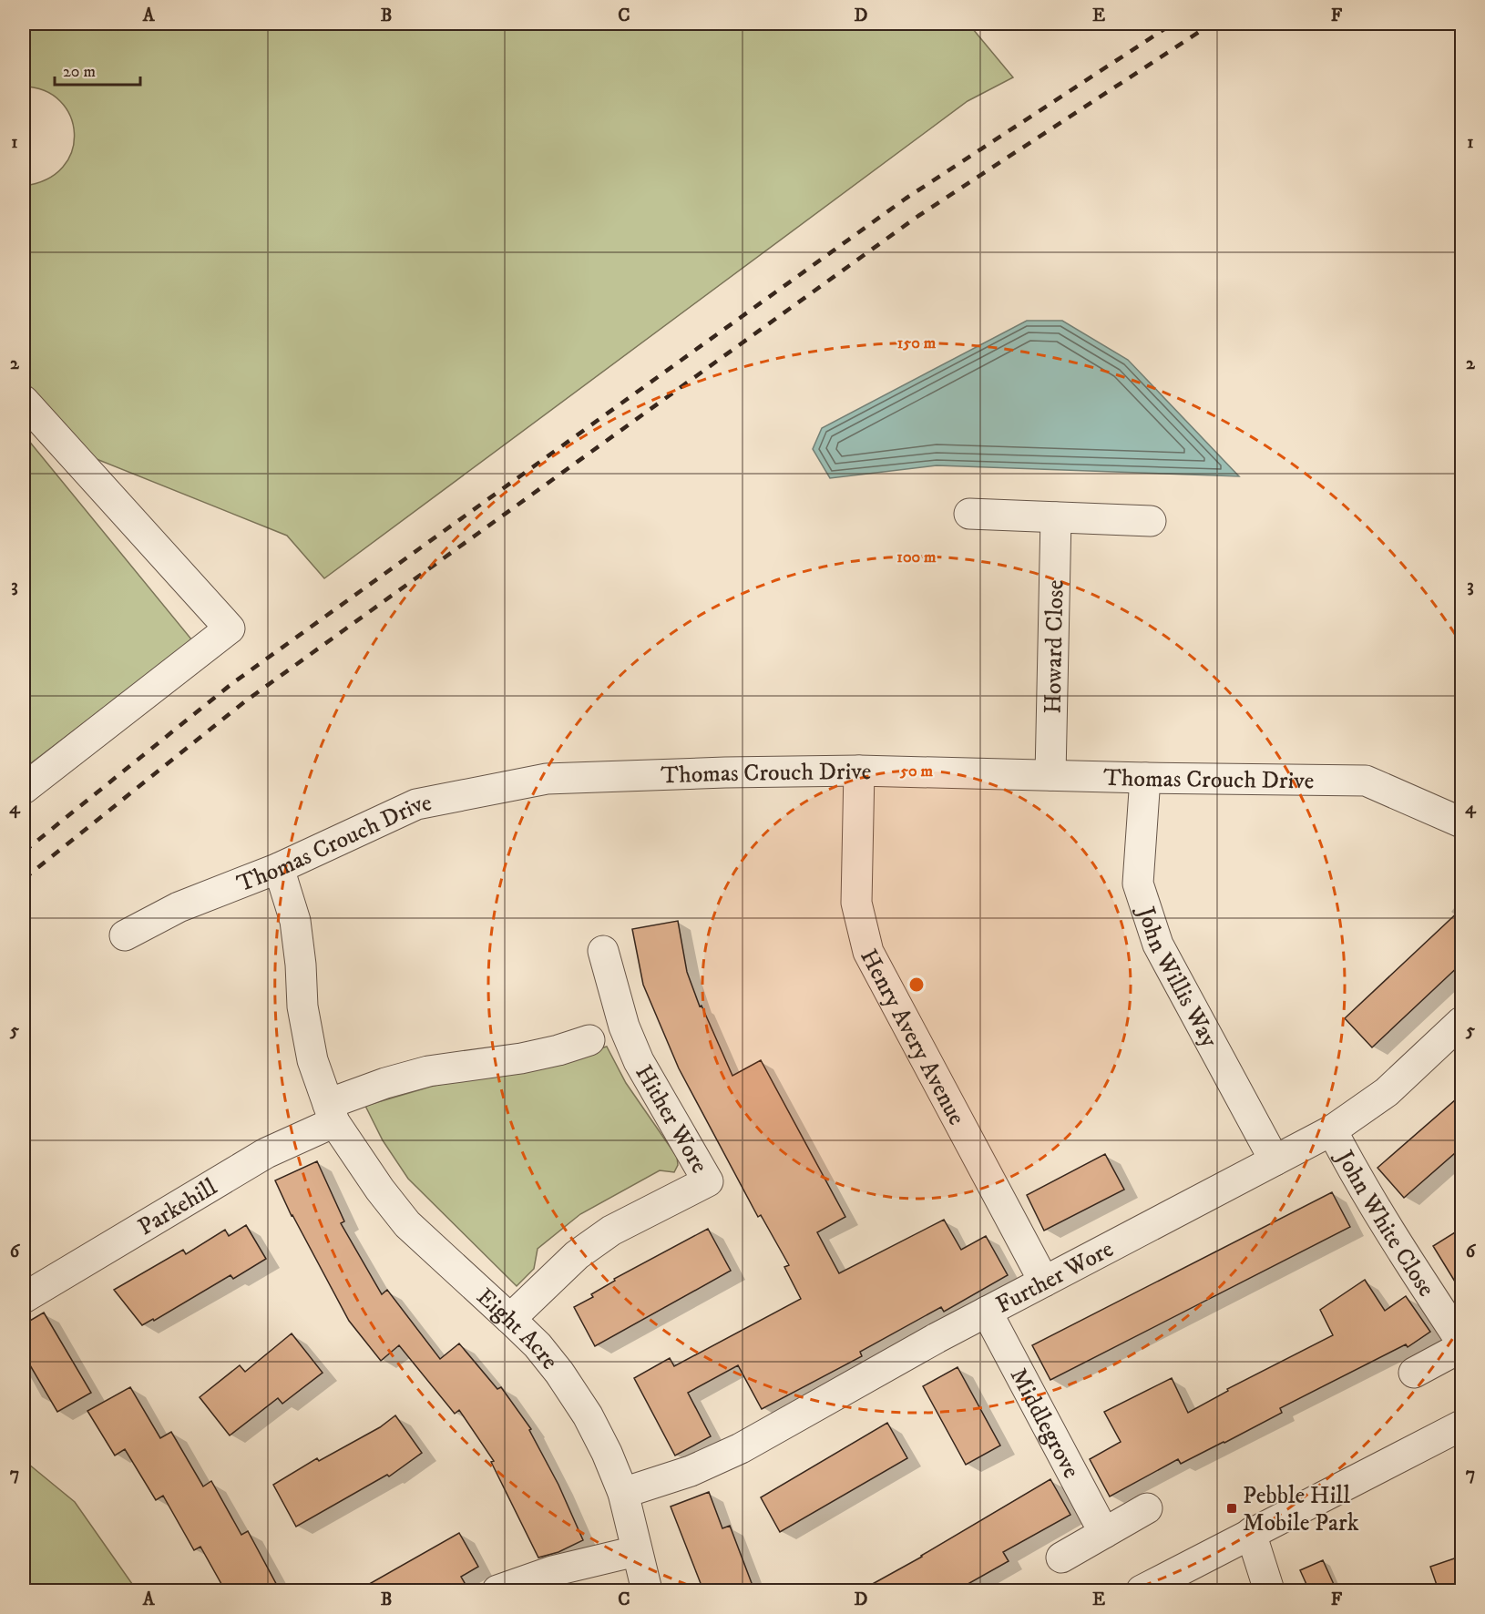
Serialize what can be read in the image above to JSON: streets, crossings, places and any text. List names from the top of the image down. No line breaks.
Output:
{"streets":{"street":["Howard Close","Thomas Crouch Drive","John Willis Way","Henry Avery Avenue","Hither Wore","Parkehill","John White Close","Further Wore","Eight Acre","Middlegrove"]},"crossings":[["Howard Close","Thomas Crouch Drive"],["Thomas Crouch Drive","John Willis Way"],["Thomas Crouch Drive","Henry Avery Avenue"],["Thomas Crouch Drive","Eight Acre"],["John Willis Way","Further Wore"],["Henry Avery Avenue","Further Wore"],["Hither Wore","Eight Acre"],["Parkehill","Eight Acre"],["John White Close","Further Wore"],["Further Wore","Eight Acre"],["Further Wore","Middlegrove"]],"places":{"transit":["Pebble Hill Mobile Park"]},"scale_bar":"20 m","grid":{"columns":["A","B","C","D","E","F"],"rows":["1","2","3","4","5","6","7"]},"rings":["150 m","100 m","50 m"]}
